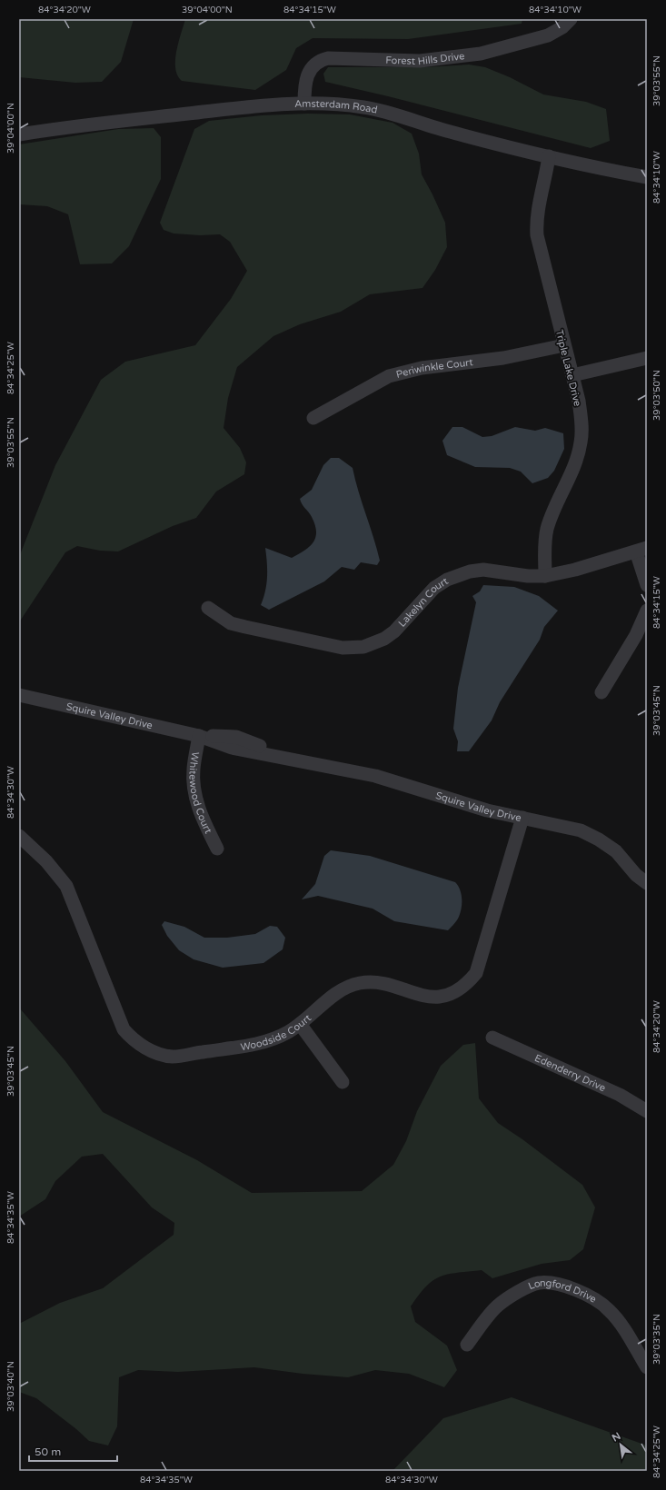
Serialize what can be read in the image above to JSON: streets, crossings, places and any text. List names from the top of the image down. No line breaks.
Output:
{"streets":{"street":["Forest Hills Drive","Amsterdam Road","Periwinkle Court","Triple Lake Drive","Lakelyn Court","Squire Valley Drive","Whitewood Court","Woodside Court","Edenderry Drive","Longford Drive"]},"crossings":[["Forest Hills Drive","Amsterdam Road"],["Amsterdam Road","Triple Lake Drive"],["Periwinkle Court","Triple Lake Drive"],["Triple Lake Drive","Lakelyn Court"],["Squire Valley Drive","Whitewood Court"],["Squire Valley Drive","Woodside Court"]],"scale_bar":"50 m","north":"top left","coordinates":["84°34'20\"W","39°04'00\"N","84°34'15\"W","84°34'10\"W","39°03'55\"N","84°34'25\"W","39°03'50\"N","39°03'45\"N","84°34'30\"W","84°34'35\"W","39°03'35\"N","39°03'40\"N"]}
